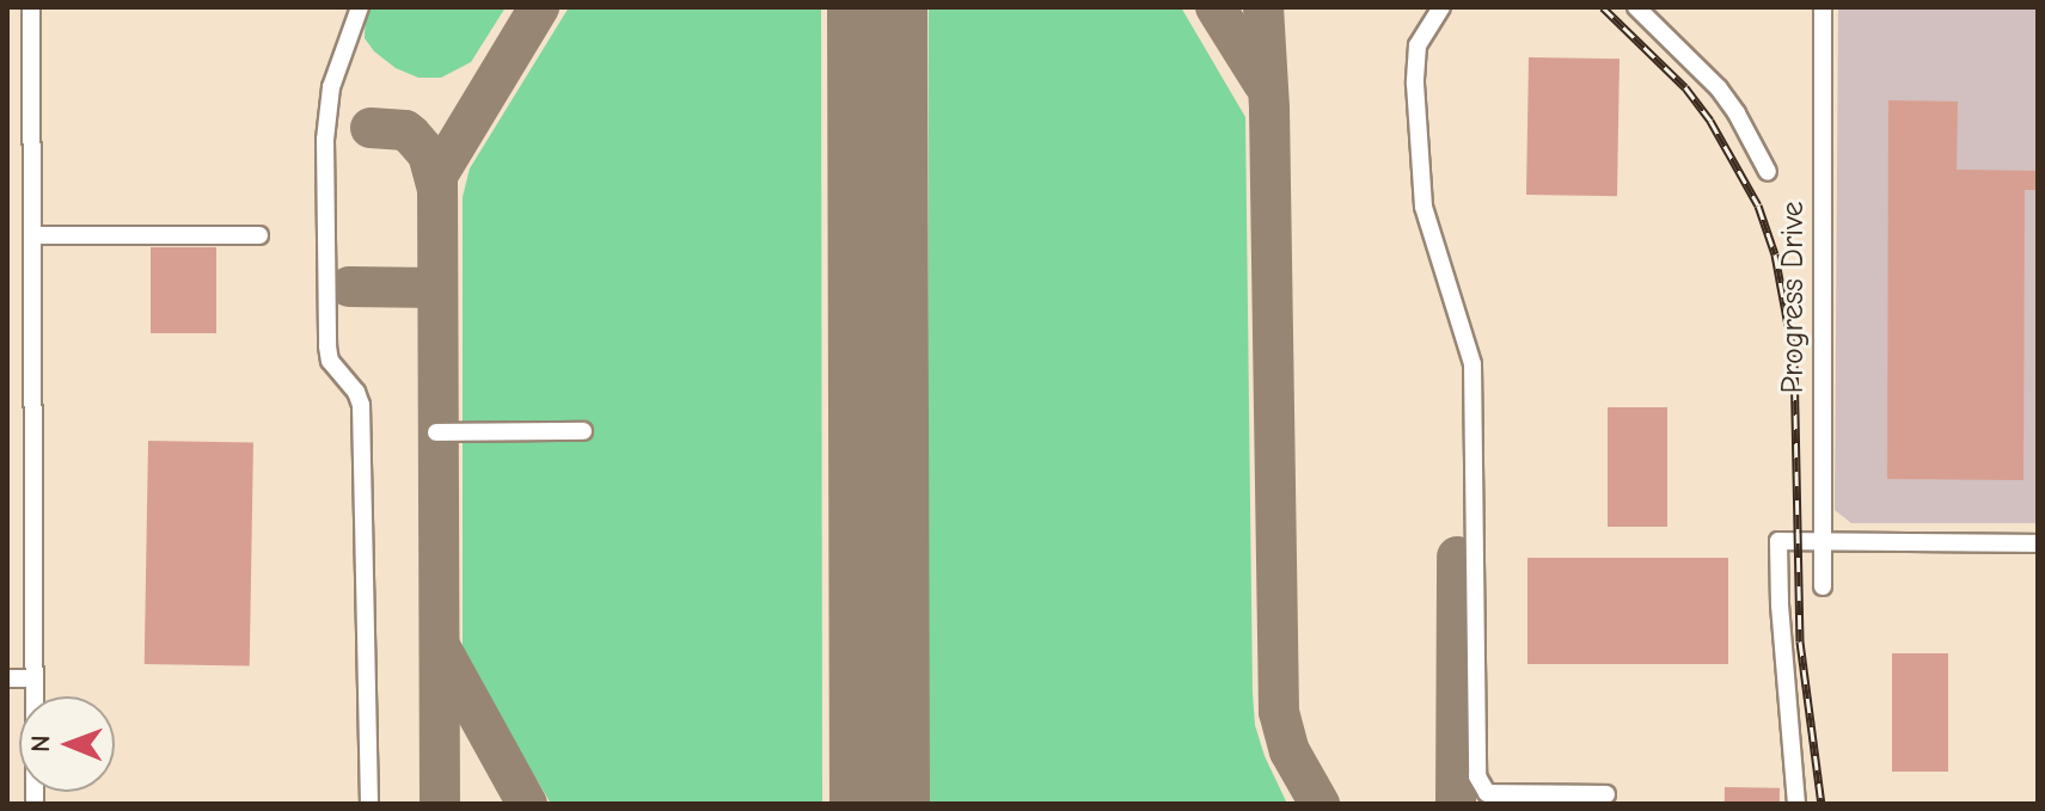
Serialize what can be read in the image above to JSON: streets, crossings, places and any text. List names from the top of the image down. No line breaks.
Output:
{"streets":{"street":["Progress Drive"]},"north":"left"}
